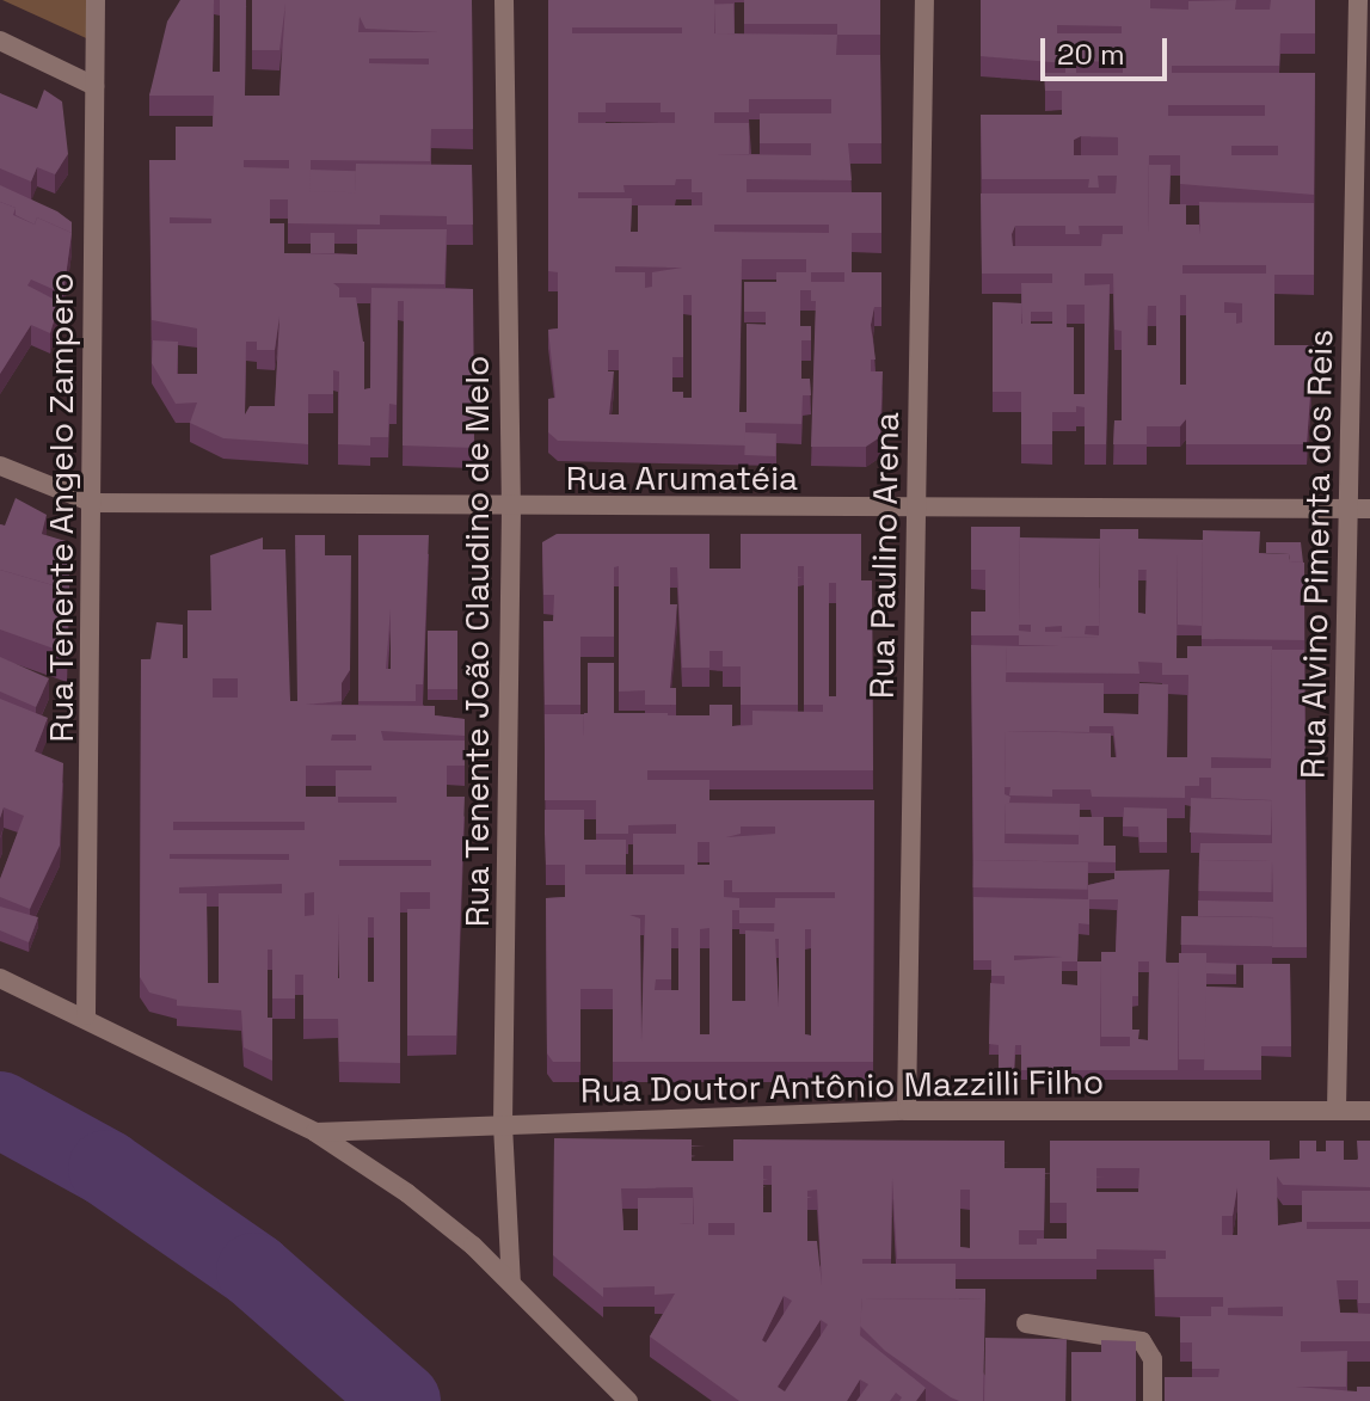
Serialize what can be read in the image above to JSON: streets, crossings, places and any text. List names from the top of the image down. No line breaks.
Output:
{"streets":{"street":["Rua Arumatéia","Rua Tenente Angelo Zampero","Rua Alvino Pimenta dos Reis","Rua Paulino Arena","Rua Tenente João Claudino de Melo","Rua Doutor Antônio Mazzilli Filho"]},"crossings":[["Rua Arumatéia","Rua Tenente Angelo Zampero"],["Rua Arumatéia","Rua Alvino Pimenta dos Reis"],["Rua Arumatéia","Rua Paulino Arena"],["Rua Arumatéia","Rua Tenente João Claudino de Melo"],["Rua Alvino Pimenta dos Reis","Rua Doutor Antônio Mazzilli Filho"],["Rua Paulino Arena","Rua Doutor Antônio Mazzilli Filho"],["Rua Tenente João Claudino de Melo","Rua Doutor Antônio Mazzilli Filho"]],"scale_bar":"20 m"}
